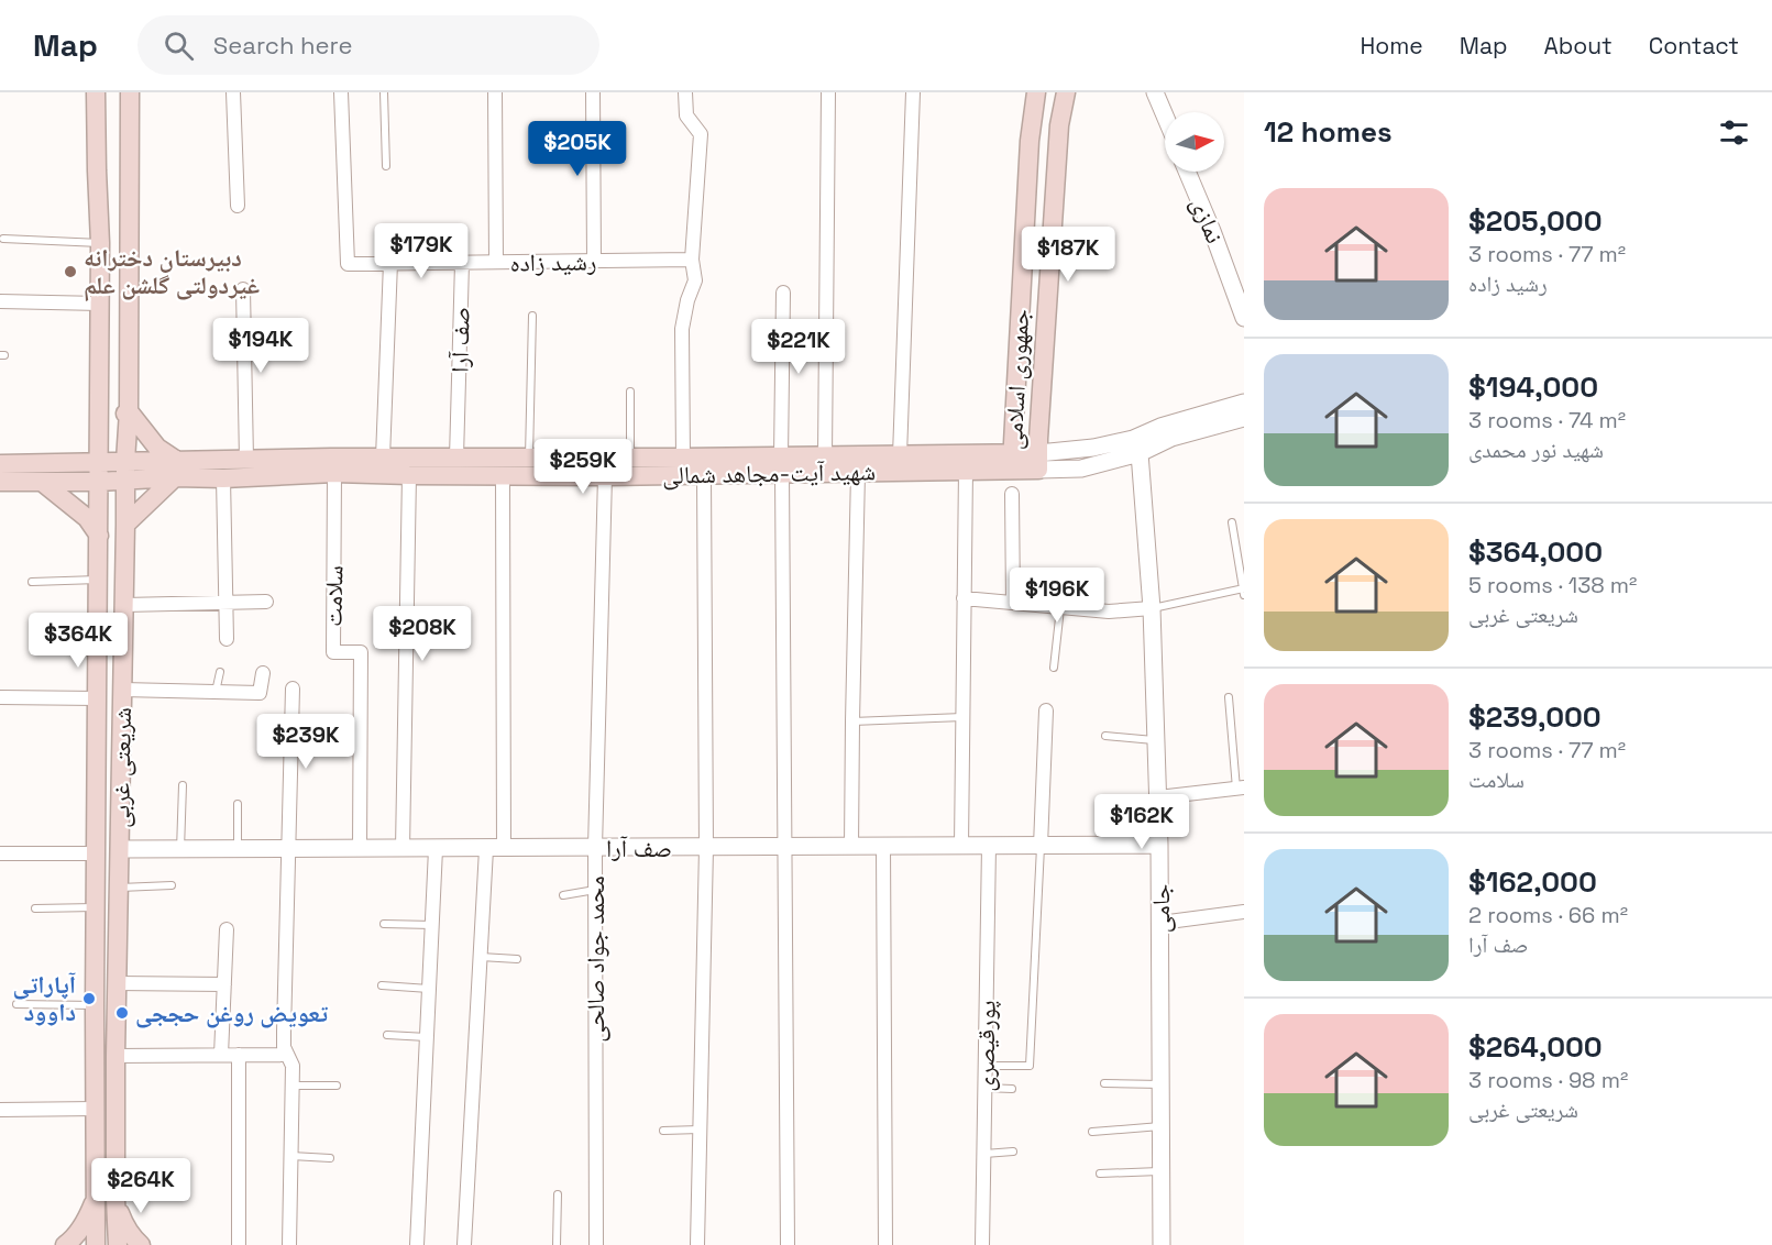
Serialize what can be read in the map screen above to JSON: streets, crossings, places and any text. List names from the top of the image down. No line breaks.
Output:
{"streets":{"main road":["جمهوری اسلامی","شهید آیت-مجاهد شمالی","شریعتی غربی"],"street":["نمازی","رشید زاده","صف آرا","سلامت","جامی","محمد جواد صالحی","پورقیصری"]},"crossings":[["رشید زاده","صف آرا"],["صف آرا","شهید آیت-مجاهد شمالی"],["صف آرا","سلامت"],["صف آرا","شریعتی غربی"],["صف آرا","جامی"],["صف آرا","محمد جواد صالحی"],["صف آرا","پورقیصری"],["جمهوری اسلامی","شهید آیت-مجاهد شمالی"],["شهید آیت-مجاهد شمالی","سلامت"],["شهید آیت-مجاهد شمالی","شریعتی غربی"],["شهید آیت-مجاهد شمالی","جامی"],["شهید آیت-مجاهد شمالی","محمد جواد صالحی"]],"places":["دبیرستان دخترانه غیردولتی گلشن علم","آپاراتی داوود","تعویض روغن حججی"],"north":"right","page":{"header":"Map","search":"Search here","nav":["Home","Map","About","Contact"],"heading":"12 homes","price":["$205K","$179K","$187K","$194K","$221K","$259K","$196K","$208K","$364K","$239K","$162K","$264K"],"list":[{"name":"$205,000","note":"3 rooms · 77 m² · رشید زاده"},{"name":"$194,000","note":"3 rooms · 74 m² · شهید نور محمدی"},{"name":"$364,000","note":"5 rooms · 138 m² · شریعتی غربی"},{"name":"$239,000","note":"3 rooms · 77 m² · سلامت"},{"name":"$162,000","note":"2 rooms · 66 m² · صف آرا"},{"name":"$264,000","note":"3 rooms · 98 m² · شریعتی غربی"}]}}
